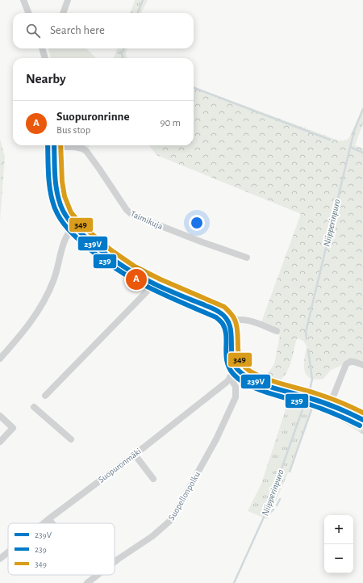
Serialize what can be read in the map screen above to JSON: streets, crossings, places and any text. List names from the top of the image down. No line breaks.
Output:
{"streets":{"street":["Taimikuja","Suopuronmäki","Suopellonpolku"]},"crossings":[["Suopuronmäki","Suopellonpolku"]],"water":["Niipperinpuro"],"lines":["transit line 239V","transit line 239","transit line 349"],"legend":["239V","239","349"],"page":{"search":"Search here","heading":"Nearby","list":[{"mark":"A","name":"Suopuronrinne","note":"Bus stop","value":"90 m"}],"pins":"A","map_buttons":["+","−"]}}
